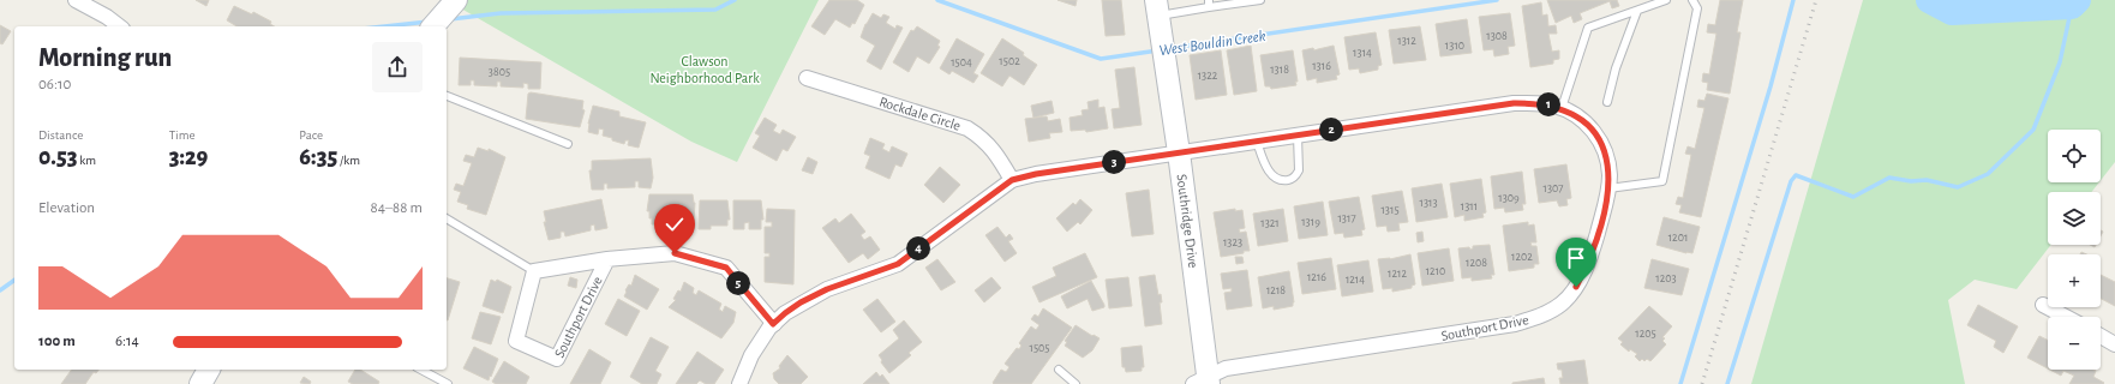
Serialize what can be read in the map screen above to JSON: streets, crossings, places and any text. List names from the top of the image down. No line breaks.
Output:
{"streets":{"street":["Rockdale Circle","Southridge Drive","Southport Drive"]},"crossings":[["Rockdale Circle","Southport Drive"],["Southridge Drive","Southport Drive"]],"water":["West Bouldin Creek"],"parks":["Clawson Neighborhood Park"],"house_numbers":["1308","1312","1310","1314","1502","1504","1316","1318","3805","1322","1307","1309","1313","1311","1315","1317","1319","1321","1201","1323","1202","1208","1210","1212","1216","1203","1214","1218","1205","1505"],"page":{"heading":["Morning run","06:10"],"pins":["1","2","3","4","5"],"stats":[["Distance","0.53 km"],["Time","3:29"],["Pace","6:35 /km"]],"map_buttons":["+","−"],"chart":["Elevation","84–88 m"],"list":[{"name":"100 m","note":"6:14"}]}}
